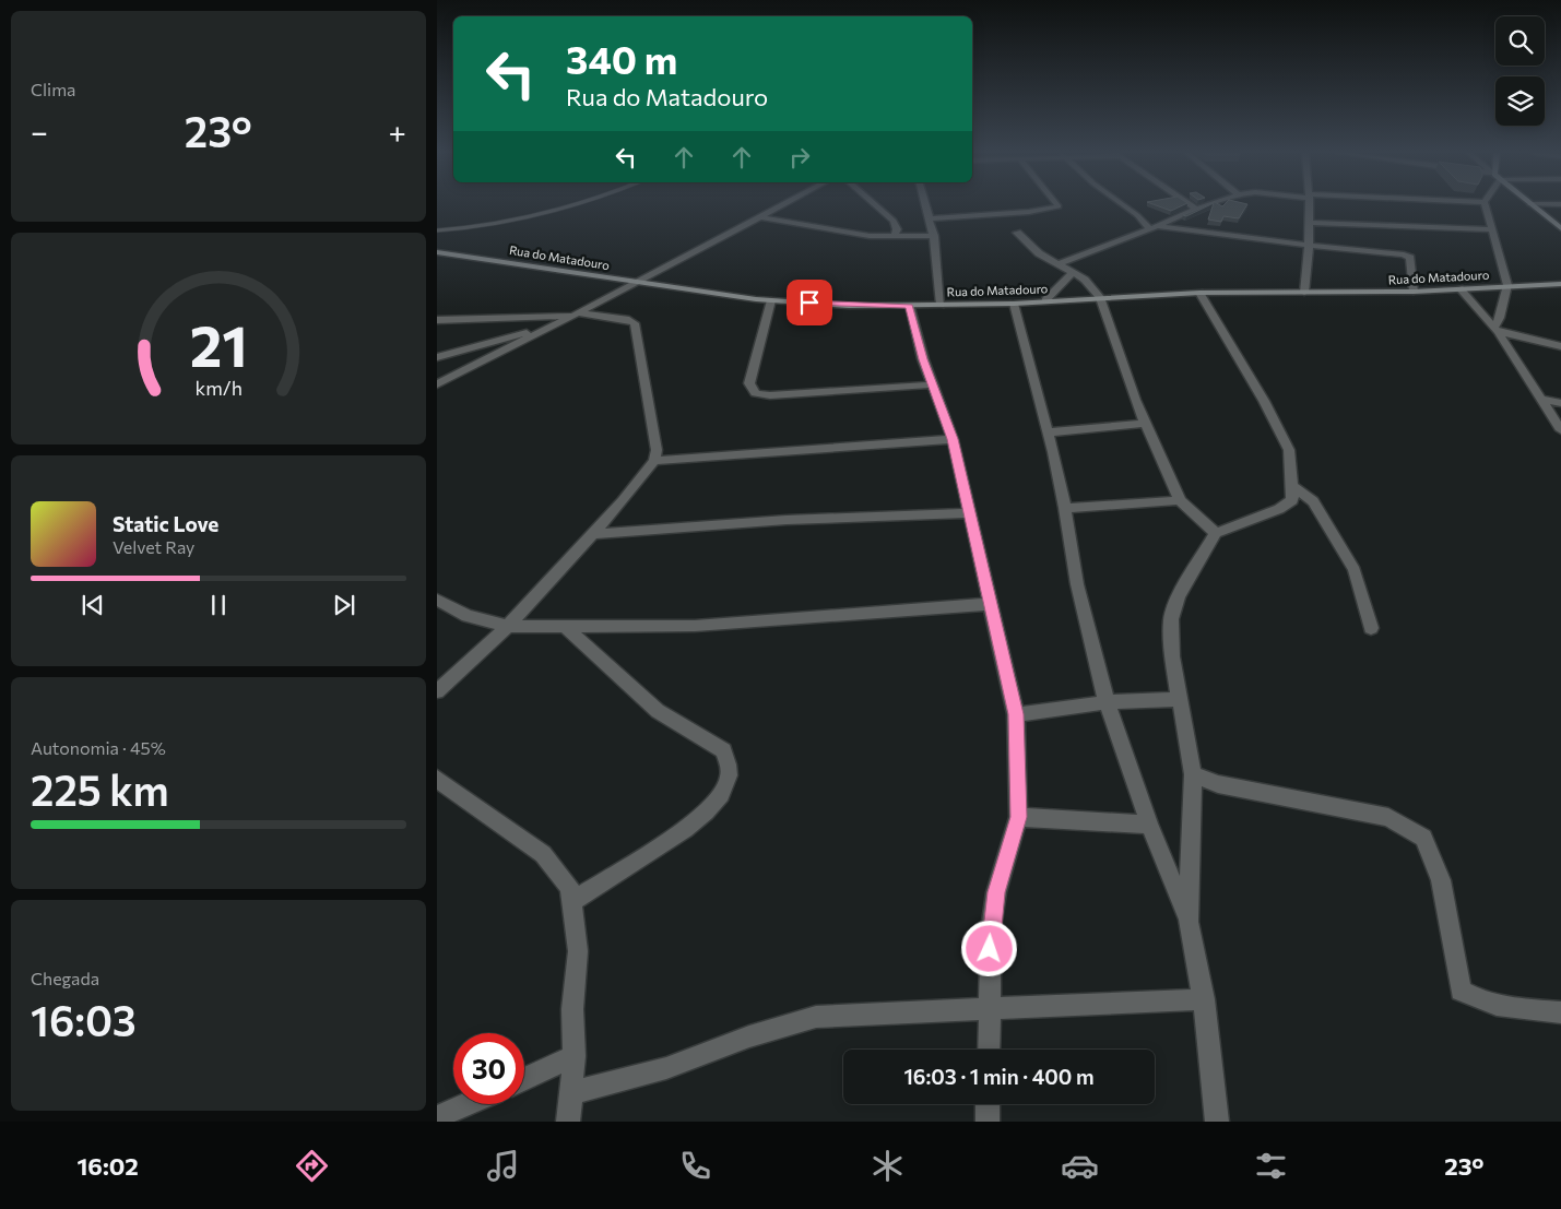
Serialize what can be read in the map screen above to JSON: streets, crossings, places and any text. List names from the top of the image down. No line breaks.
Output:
{"streets":{"street":["Rua do Matadouro"]},"page":{"tile":["Clima",["Autonomia · 45%","225 km"],["Chegada","16:03"]],"turn":["340 m","Rua do Matadouro"],"heat":["−","23°","+"],"song":["Static Love","Velvet Ray"],"limit":"30","trip":"16:03 · 1 min · 400 m","tabs":["16:02","23°"],"gauge":["21","km/h"]}}
